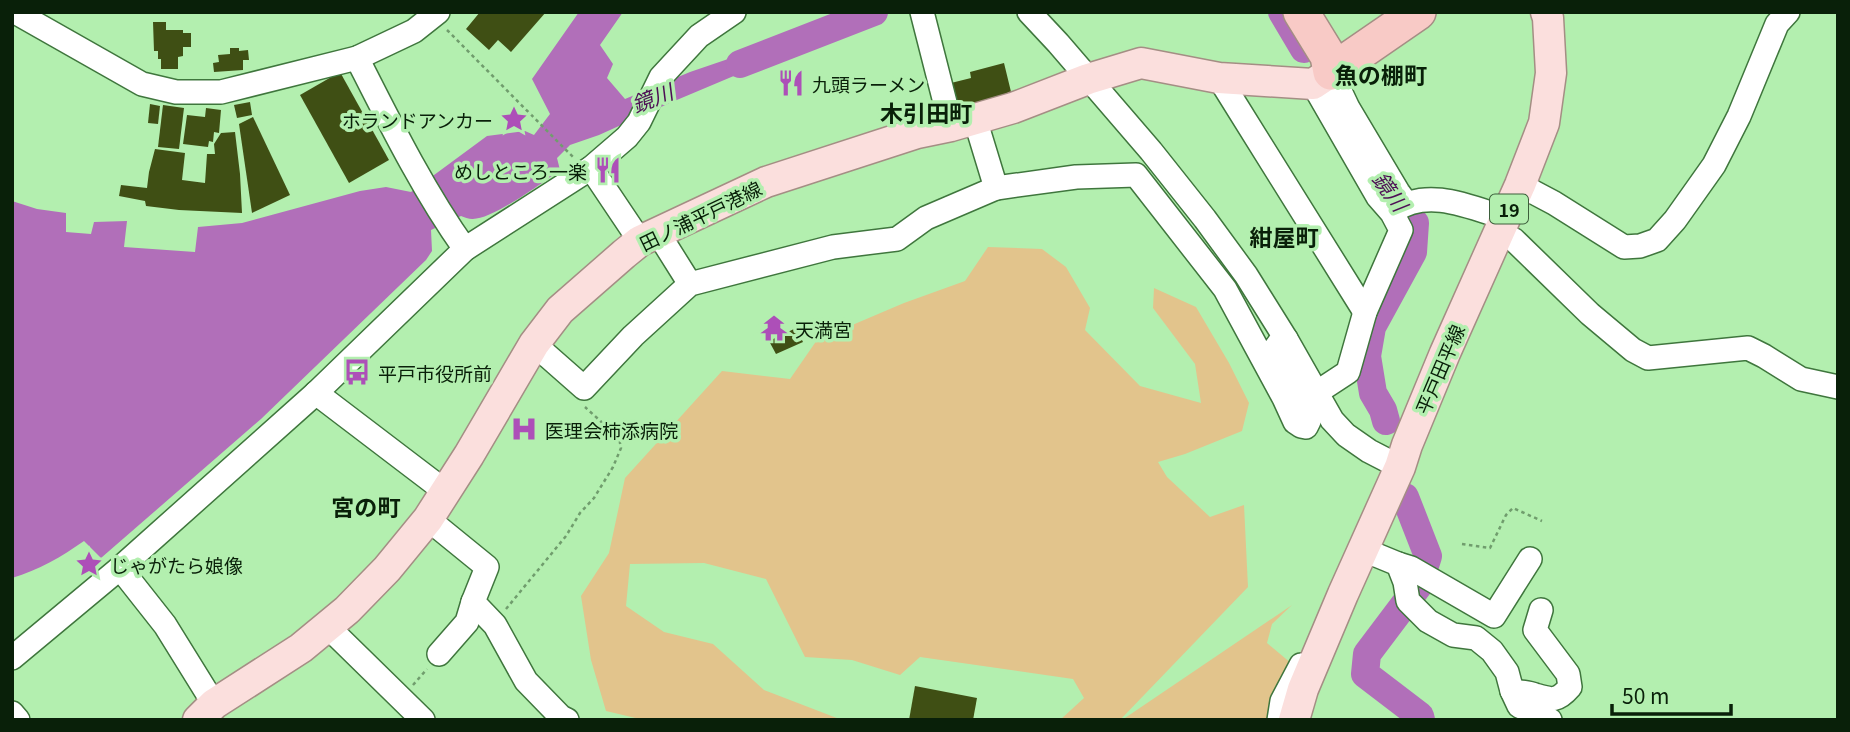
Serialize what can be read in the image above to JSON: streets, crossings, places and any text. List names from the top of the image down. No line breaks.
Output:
{"streets":{"main road":["19","田ノ浦平戸港線","平戸田平線"]},"districts":["魚の棚町","木引田町","紺屋町","宮の町"],"water":["鏡川"],"places":{"restaurant":["九頭ラーメン","めしところ一楽"],"place":["ホランドアンカー","じゃがたら娘像"],"temple":["天満宮"],"bus stop":["平戸市役所前"],"hospital":["医理会柿添病院"]},"scale_bar":"50 m"}
